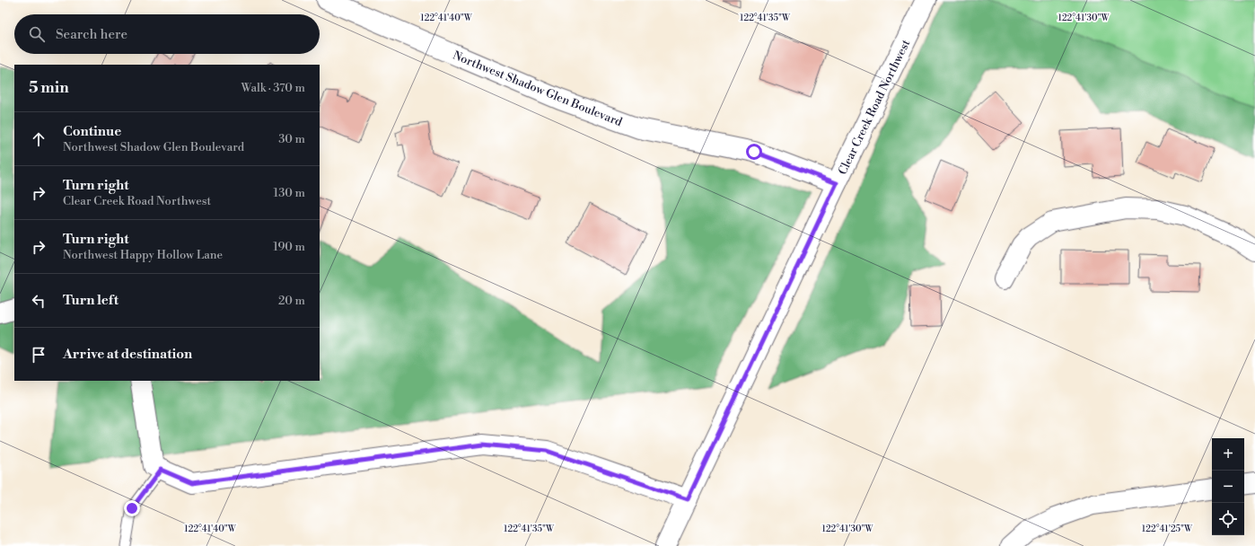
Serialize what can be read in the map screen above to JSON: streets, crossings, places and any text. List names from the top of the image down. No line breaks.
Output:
{"streets":{"street":["Northwest Shadow Glen Boulevard","Clear Creek Road Northwest"]},"crossings":[["Northwest Shadow Glen Boulevard","Clear Creek Road Northwest"]],"page":{"search":"Search here","heading":["5 min","Walk · 370 m"],"list":[["Continue","Northwest Shadow Glen Boulevard","30 m"],["Turn right","Clear Creek Road Northwest","130 m"],["Turn right","Northwest Happy Hollow Lane","190 m"],["Turn left","20 m"],"Arrive at destination"],"map_buttons":["+","−"]},"coordinates":["122°41'40\"W","122°41'35\"W","122°41'30\"W","122°41'25\"W"]}
